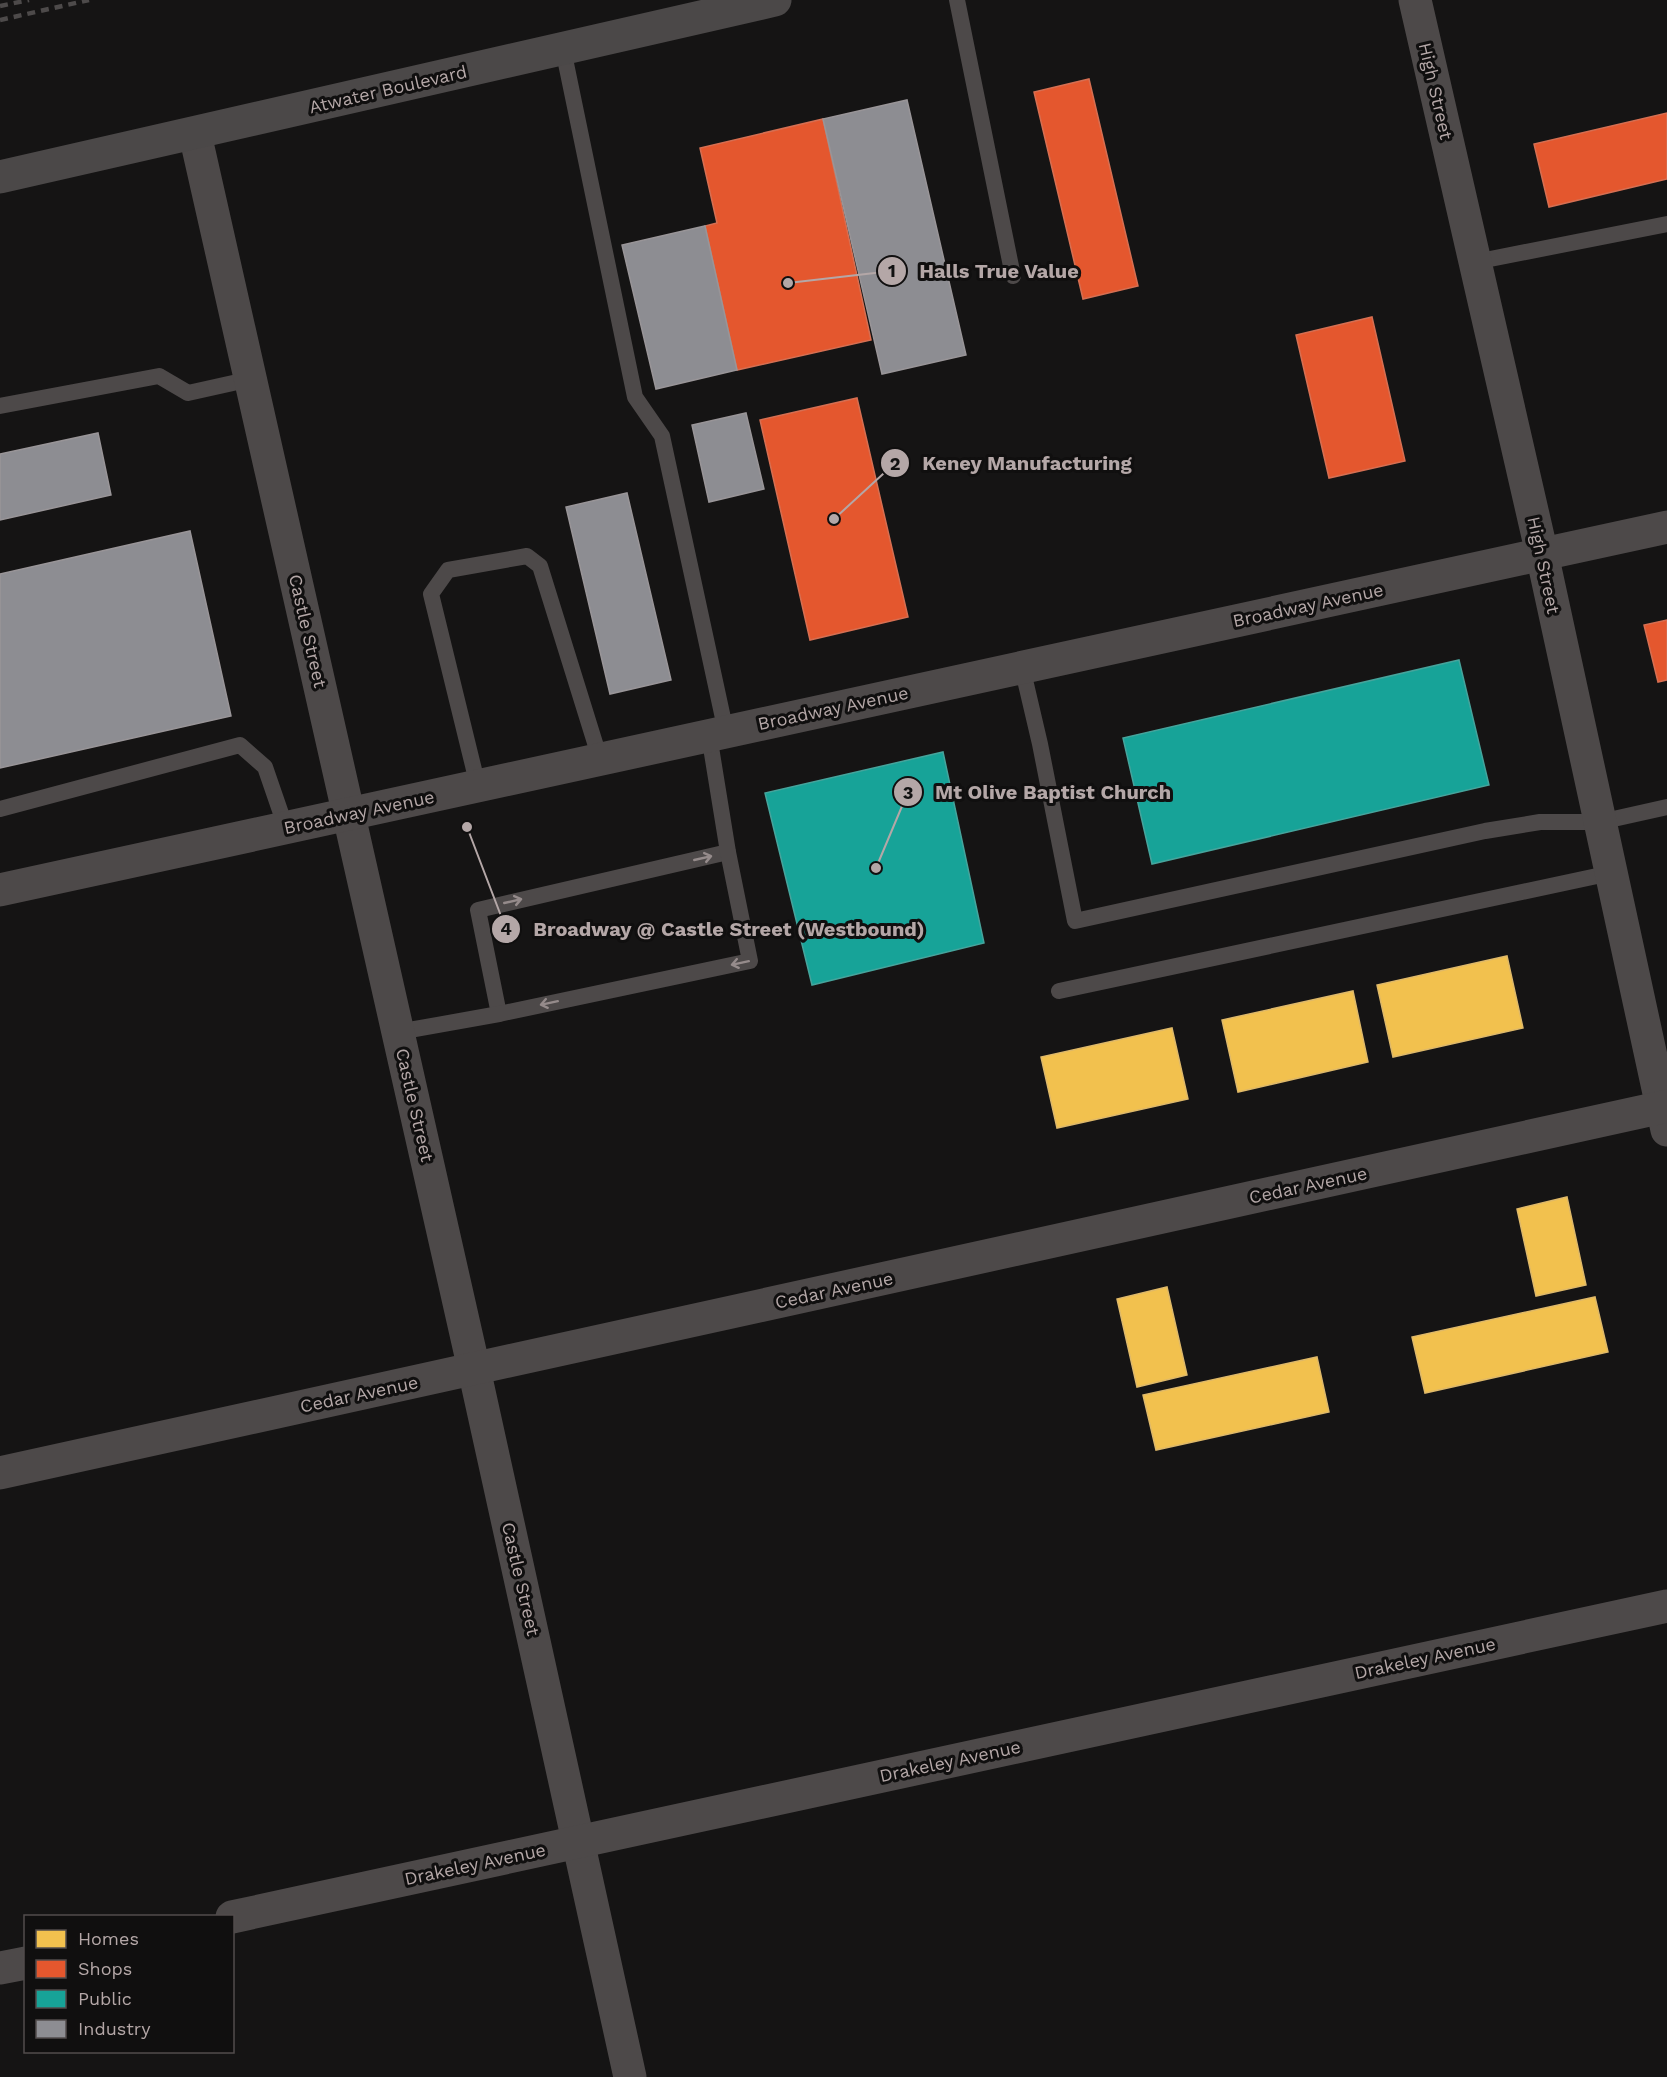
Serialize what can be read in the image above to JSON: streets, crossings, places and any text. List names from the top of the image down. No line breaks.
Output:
{"streets":{"main road":["Atwater Boulevard"],"street":["High Street","Broadway Avenue","Castle Street","Cedar Avenue","Drakeley Avenue"]},"crossings":[["Atwater Boulevard","Castle Street"],["High Street","Broadway Avenue"],["High Street","Cedar Avenue"],["Broadway Avenue","Castle Street"],["Castle Street","Cedar Avenue"],["Castle Street","Drakeley Avenue"]],"places":["Halls True Value","Keney Manufacturing","Broadway @ Castle Street (Westbound)","Mt Olive Baptist Church"],"legend":["Homes","Shops","Public","Industry"]}
